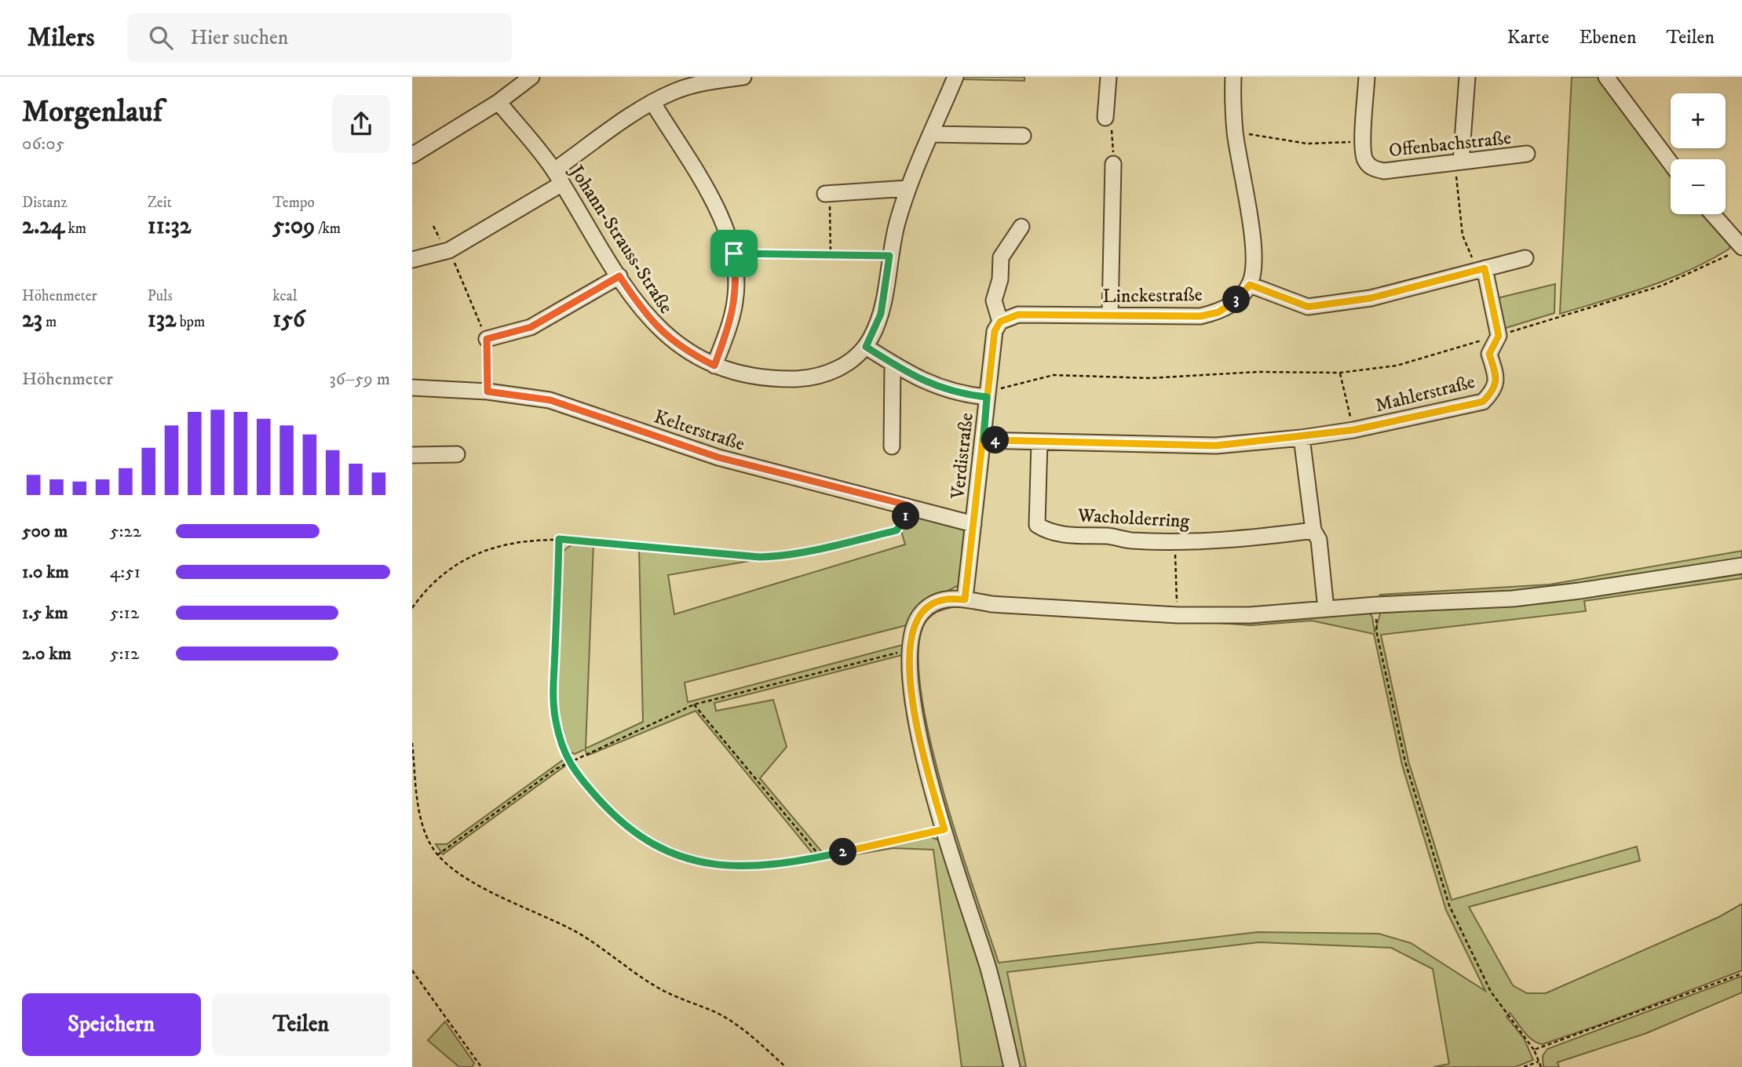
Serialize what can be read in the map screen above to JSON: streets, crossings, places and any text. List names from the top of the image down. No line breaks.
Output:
{"streets":{"street":["Offenbachstraße","Johann-Strauss-Straße","Linckestraße","Mahlerstraße","Kelterstraße","Verdistraße","Wacholderring"]},"crossings":[["Linckestraße","Verdistraße"],["Kelterstraße","Verdistraße"]],"page":{"header":"Milers","search":"Hier suchen","nav":["Karte","Ebenen","Teilen"],"heading":["Morgenlauf","06:05"],"map_buttons":["+","−"],"stats":[["Distanz","2.24 km"],["Zeit","11:32"],["Tempo","5:09 /km"],["Höhenmeter","23 m"],["Puls","132 bpm"],["kcal","156"]],"pins":["3","4","1","2"],"chart":["Höhenmeter","36–59 m"],"list":[{"name":"500 m","note":"5:22"},{"name":"1.0 km","note":"4:51"},{"name":"1.5 km","note":"5:12"},{"name":"2.0 km","note":"5:12"}],"buttons":["Speichern","Teilen"]}}
